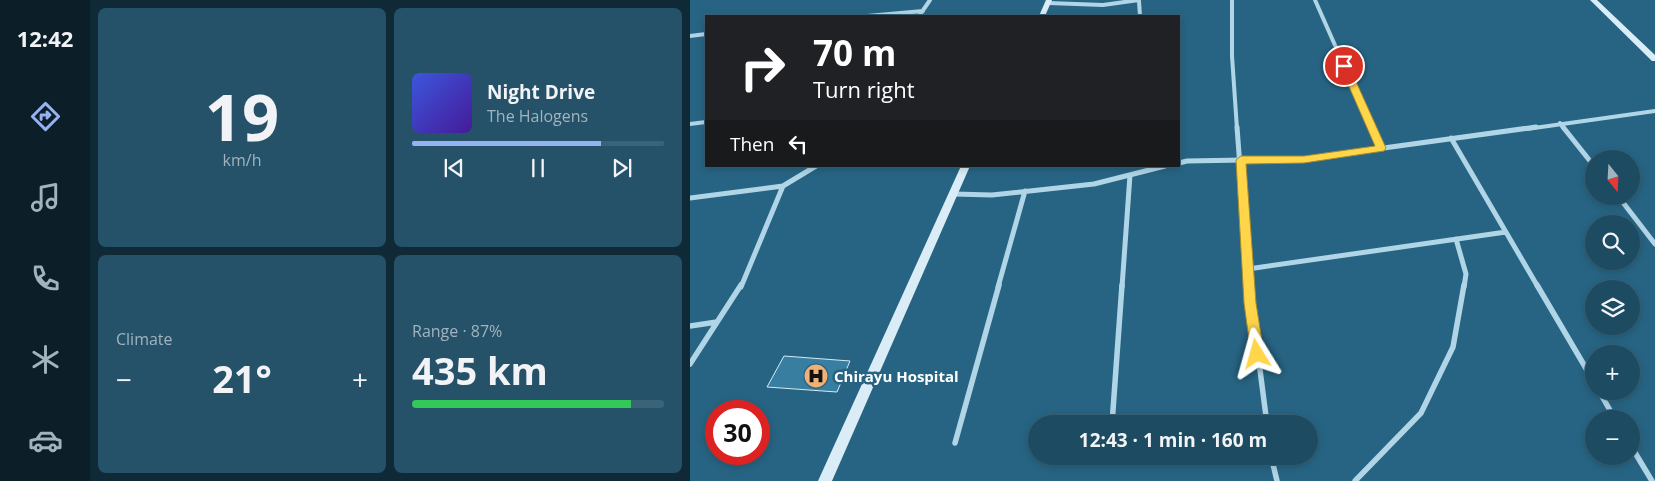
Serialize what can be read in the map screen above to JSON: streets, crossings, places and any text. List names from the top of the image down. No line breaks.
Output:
{"places":{"hospital":["Chirayu Hospital"]},"north":"bottom","page":{"tabs":"12:42","tile":[["19","km/h"],"Climate",["Range · 87%","435 km"]],"turn":["70 m","Turn right"],"song":["Night Drive","The Halogens"],"then":"Then","map_buttons":["+","−"],"heat":["−","21°","+"],"limit":"30","trip":"12:43 · 1 min · 160 m"}}
